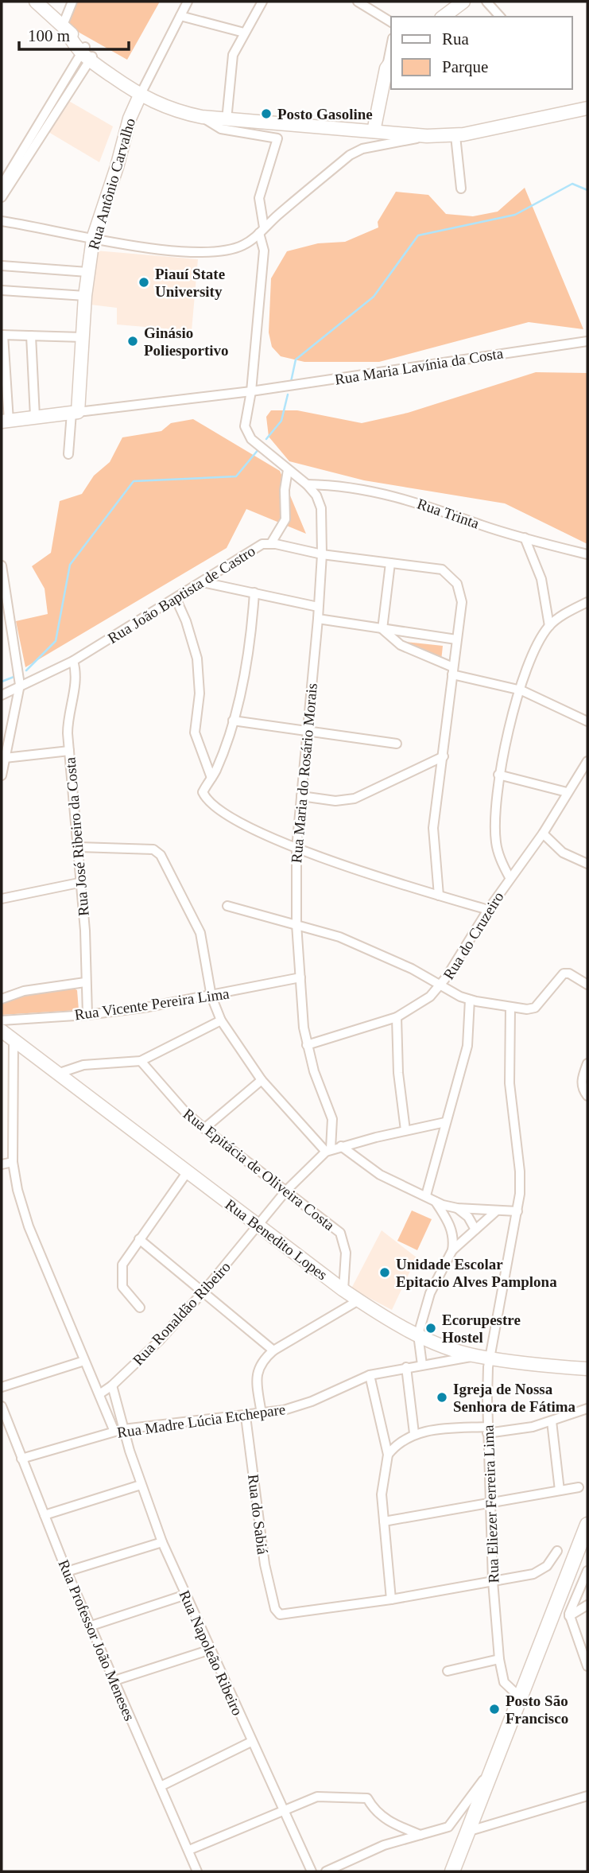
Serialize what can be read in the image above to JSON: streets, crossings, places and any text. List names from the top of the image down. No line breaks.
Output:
{"streets":{"main road":["Rua Antônio Carvalho","Rua Benedito Lopes"],"street":["Rua Maria Lavínia da Costa","Rua Trinta","Rua João Baptista de Castro","Rua Maria do Rosário Morais","Rua José Ribeiro da Costa","Rua do Cruzeiro","Rua Vicente Pereira Lima","Rua Epitácia de Oliveira Costa","Rua Ronaldão Ribeiro","Rua Madre Lúcia Etchepare","Rua Eliezer Ferreira Lima","Rua do Sabiá","Rua Professor João Meneses","Rua Napoleão Ribeiro"]},"crossings":[["Rua Antônio Carvalho","Rua Maria Lavínia da Costa"],["Rua Maria Lavínia da Costa","Rua Maria do Rosário Morais"],["Rua Trinta","Rua Maria do Rosário Morais"],["Rua João Baptista de Castro","Rua Maria do Rosário Morais"],["Rua João Baptista de Castro","Rua José Ribeiro da Costa"],["Rua Maria do Rosário Morais","Rua do Cruzeiro"],["Rua Maria do Rosário Morais","Rua Vicente Pereira Lima"],["Rua Maria do Rosário Morais","Rua Ronaldão Ribeiro"],["Rua José Ribeiro da Costa","Rua Vicente Pereira Lima"],["Rua Epitácia de Oliveira Costa","Rua Benedito Lopes"],["Rua Epitácia de Oliveira Costa","Rua Ronaldão Ribeiro"],["Rua Benedito Lopes","Rua Ronaldão Ribeiro"],["Rua Benedito Lopes","Rua Madre Lúcia Etchepare"],["Rua Benedito Lopes","Rua Eliezer Ferreira Lima"],["Rua Benedito Lopes","Rua Napoleão Ribeiro"],["Rua Ronaldão Ribeiro","Rua Napoleão Ribeiro"],["Rua Madre Lúcia Etchepare","Rua do Sabiá"],["Rua Madre Lúcia Etchepare","Rua Professor João Meneses"],["Rua Madre Lúcia Etchepare","Rua Napoleão Ribeiro"]],"places":["Posto Gasoline","Piauí State University","Ginásio Poliesportivo","Unidade Escolar Epitacio Alves Pamplona","Ecorupestre Hostel","Igreja de Nossa Senhora de Fátima","Posto São Francisco"],"legend":["Rua","Parque"],"scale_bar":"100 m"}
